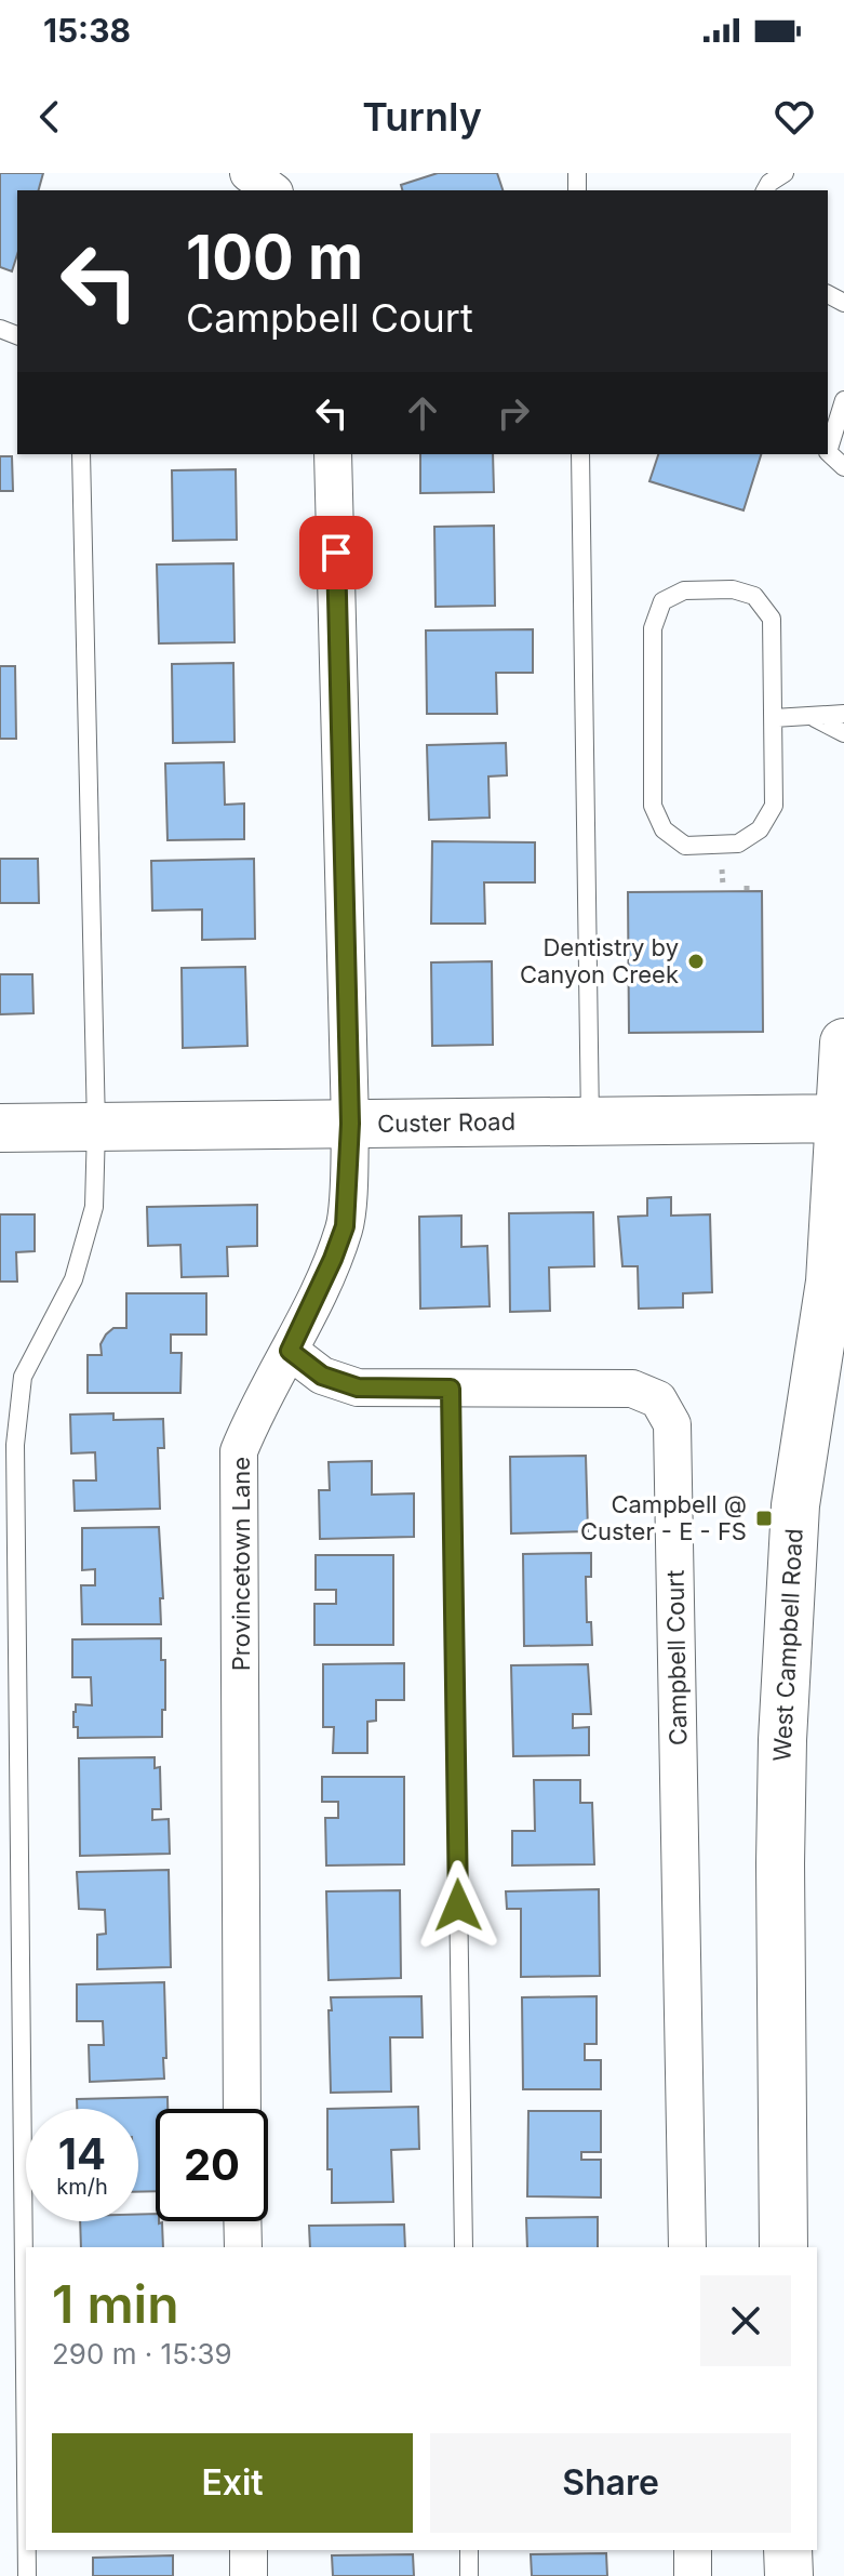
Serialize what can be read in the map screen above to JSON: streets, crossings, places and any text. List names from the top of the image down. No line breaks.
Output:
{"streets":{"main road":["Custer Road","West Campbell Road"],"street":["Provincetown Lane","Campbell Court"]},"crossings":[["Custer Road","Provincetown Lane"],["Custer Road","West Campbell Road"],["Provincetown Lane","Campbell Court"]],"places":{"other":["Dentistry by Canyon Creek"],"transit":["Campbell @ Custer - E - FS"]},"page":{"status":"15:38","header":"Turnly","turn":["100 m","Campbell Court"],"speed":"14 km/h","limit":"20","heading":["1 min","290 m · 15:39"],"buttons":["Exit","Share"]}}
